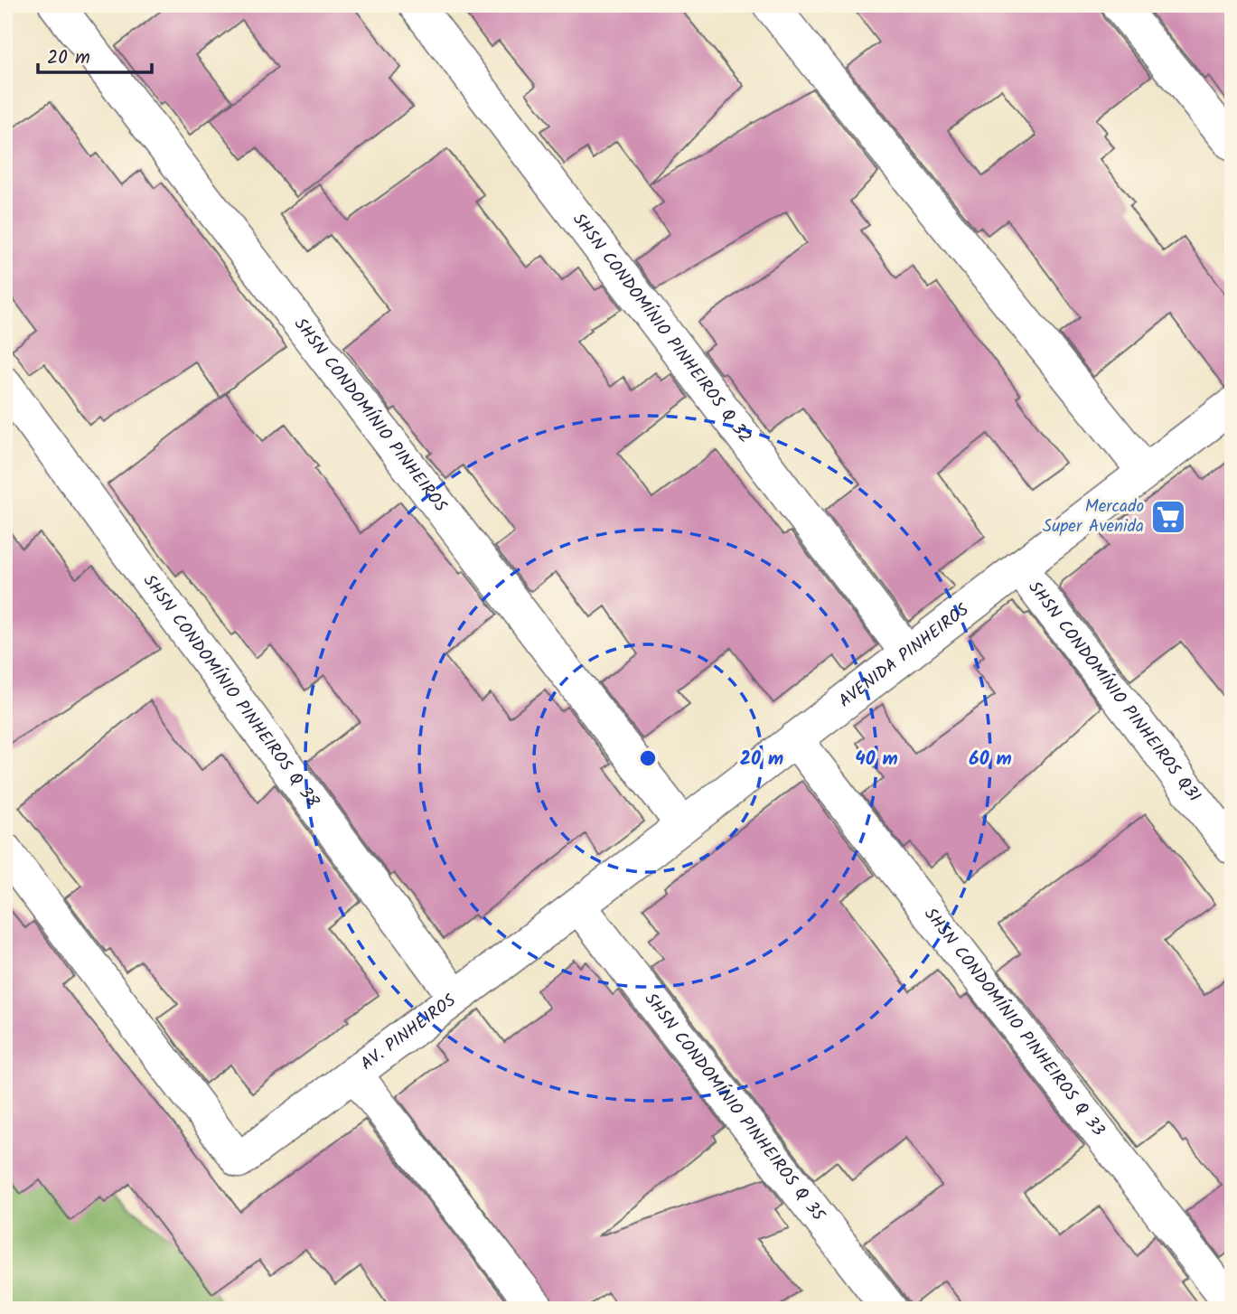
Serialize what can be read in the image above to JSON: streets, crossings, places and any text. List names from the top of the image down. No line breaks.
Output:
{"streets":{"street":["SHSN CONDOMÍNIO PINHEIROS Q 32","SHSN CONDOMÍNIO PINHEIROS","AVENIDA PINHEIROS","SHSN CONDOMÍNIO PINHEIROS Q 38","SHSN CONDOMÍNIO PINHEIROS Q31","SHSN CONDOMÍNIO PINHEIROS Q 33","AV. PINHEIROS","SHSN CONDOMÍNIO PINHEIROS Q 35"]},"crossings":[["SHSN CONDOMÍNIO PINHEIROS Q 32","AVENIDA PINHEIROS"],["SHSN CONDOMÍNIO PINHEIROS","AVENIDA PINHEIROS"],["AVENIDA PINHEIROS","SHSN CONDOMÍNIO PINHEIROS Q31"],["AVENIDA PINHEIROS","SHSN CONDOMÍNIO PINHEIROS Q 33"],["AVENIDA PINHEIROS","AV. PINHEIROS"],["AVENIDA PINHEIROS","SHSN CONDOMÍNIO PINHEIROS Q 35"],["SHSN CONDOMÍNIO PINHEIROS Q 38","AV. PINHEIROS"],["AV. PINHEIROS","SHSN CONDOMÍNIO PINHEIROS Q 35"]],"places":{"supermarket":["Mercado Super Avenida"]},"scale_bar":"20 m","rings":["20 m","40 m","60 m"]}
